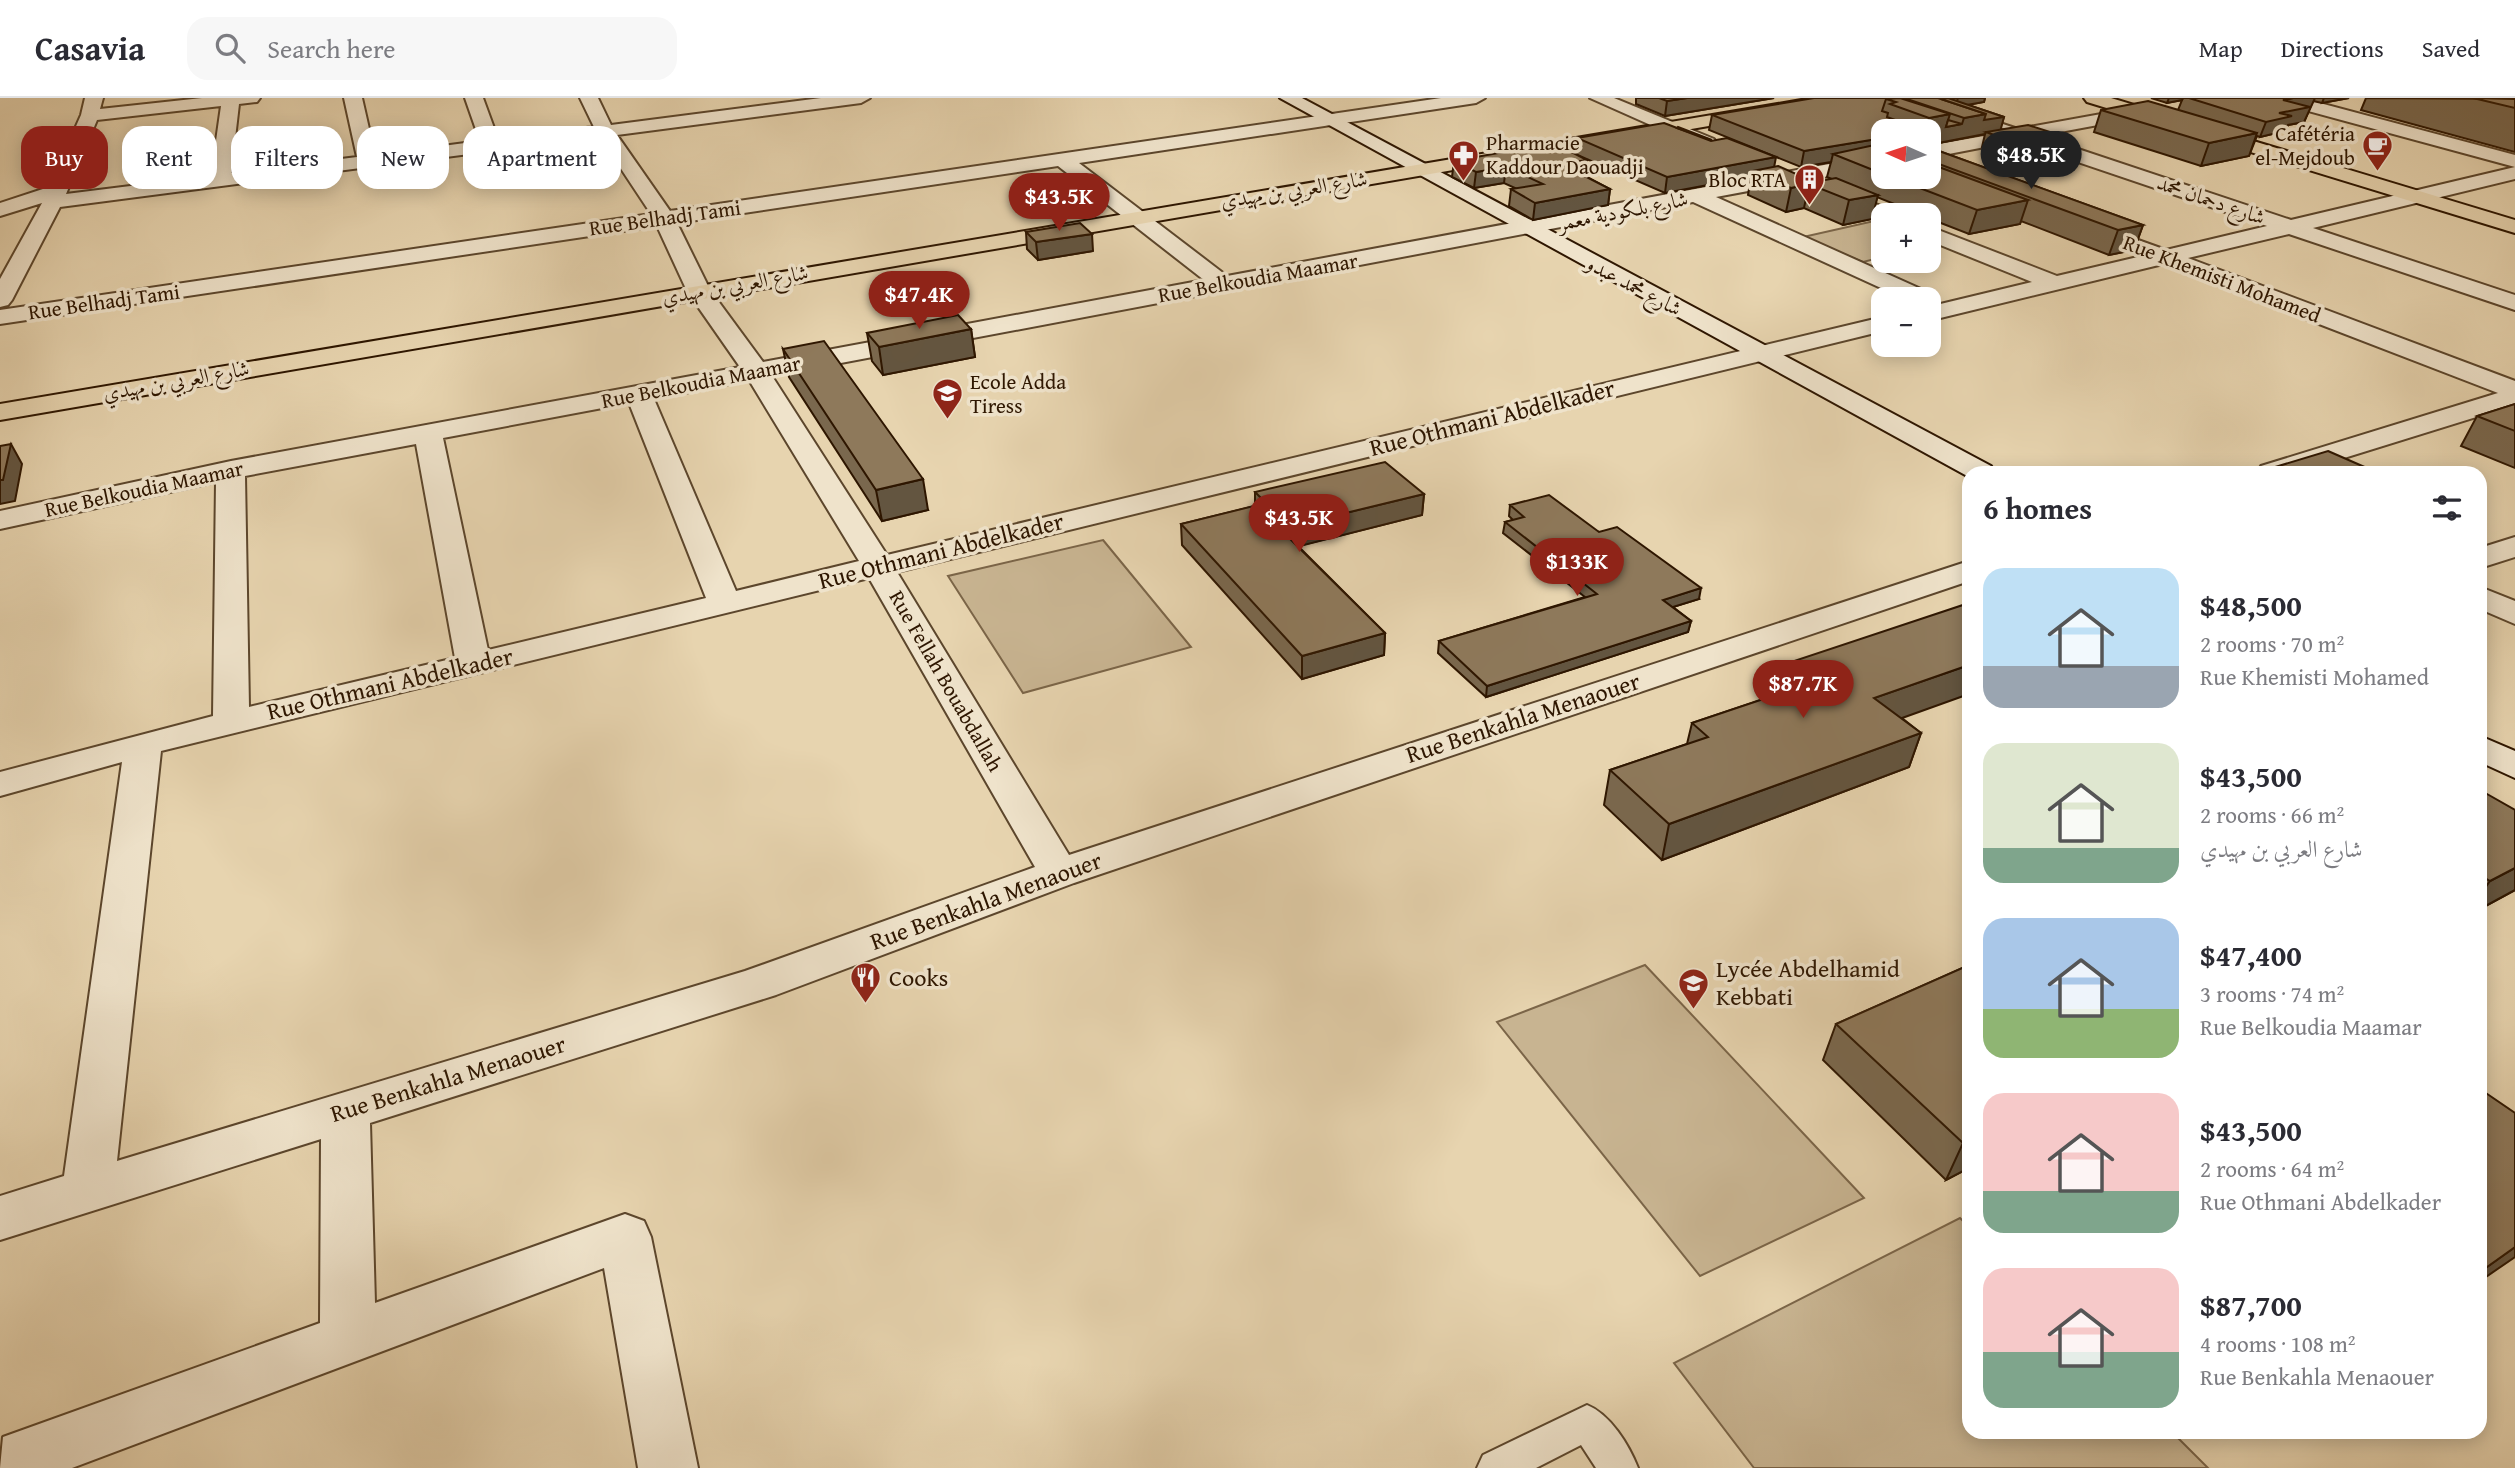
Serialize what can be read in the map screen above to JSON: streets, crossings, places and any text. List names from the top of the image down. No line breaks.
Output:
{"streets":{"main road":["شارع العربي بن مهيدي"],"street":["شارع دحمان محمد","شارع بلكودية معمر","Rue Belhadj Tami","Rue Belkoudia Maamar","Rue Khemisti Mohamed","شارع محمد عبدو","Rue Othmani Abdelkader","Rue Fellah Bouabdallah","Rue Benkahla Menaouer"]},"crossings":[["شارع العربي بن مهيدي","شارع محمد عبدو"],["شارع العربي بن مهيدي","Rue Fellah Bouabdallah"],["شارع بلكودية معمر","Rue Belkoudia Maamar"],["شارع بلكودية معمر","شارع محمد عبدو"],["Rue Belhadj Tami","شارع محمد عبدو"],["Rue Belhadj Tami","Rue Fellah Bouabdallah"],["Rue Belkoudia Maamar","شارع محمد عبدو"],["Rue Belkoudia Maamar","Rue Fellah Bouabdallah"],["شارع محمد عبدو","Rue Othmani Abdelkader"],["Rue Othmani Abdelkader","Rue Fellah Bouabdallah"],["Rue Fellah Bouabdallah","Rue Benkahla Menaouer"]],"places":{"cafe":["Cafétéria el-Mejdoub"],"pharmacy":["Pharmacie Kaddour Daouadji"],"building":["Bloc RTA"],"school or university":["Ecole Adda Tiress","Lycée Abdelhamid Kebbati"],"restaurant":["Cooks"]},"north":"left","page":{"header":"Casavia","search":"Search here","nav":["Map","Directions","Saved"],"map_buttons":["+","−"],"chip":["Buy","Rent","Filters","New","Apartment"],"price":["$48.5K","$43.5K","$47.4K","$43.5K","$133K","$87.7K"],"heading":"6 homes","list":[{"name":"$48,500","note":"2 rooms · 70 m² · Rue Khemisti Mohamed"},{"name":"$43,500","note":"2 rooms · 66 m² · شارع العربي بن مهيدي"},{"name":"$47,400","note":"3 rooms · 74 m² · Rue Belkoudia Maamar"},{"name":"$43,500","note":"2 rooms · 64 m² · Rue Othmani Abdelkader"},{"name":"$87,700","note":"4 rooms · 108 m² · Rue Benkahla Menaouer"}]}}
